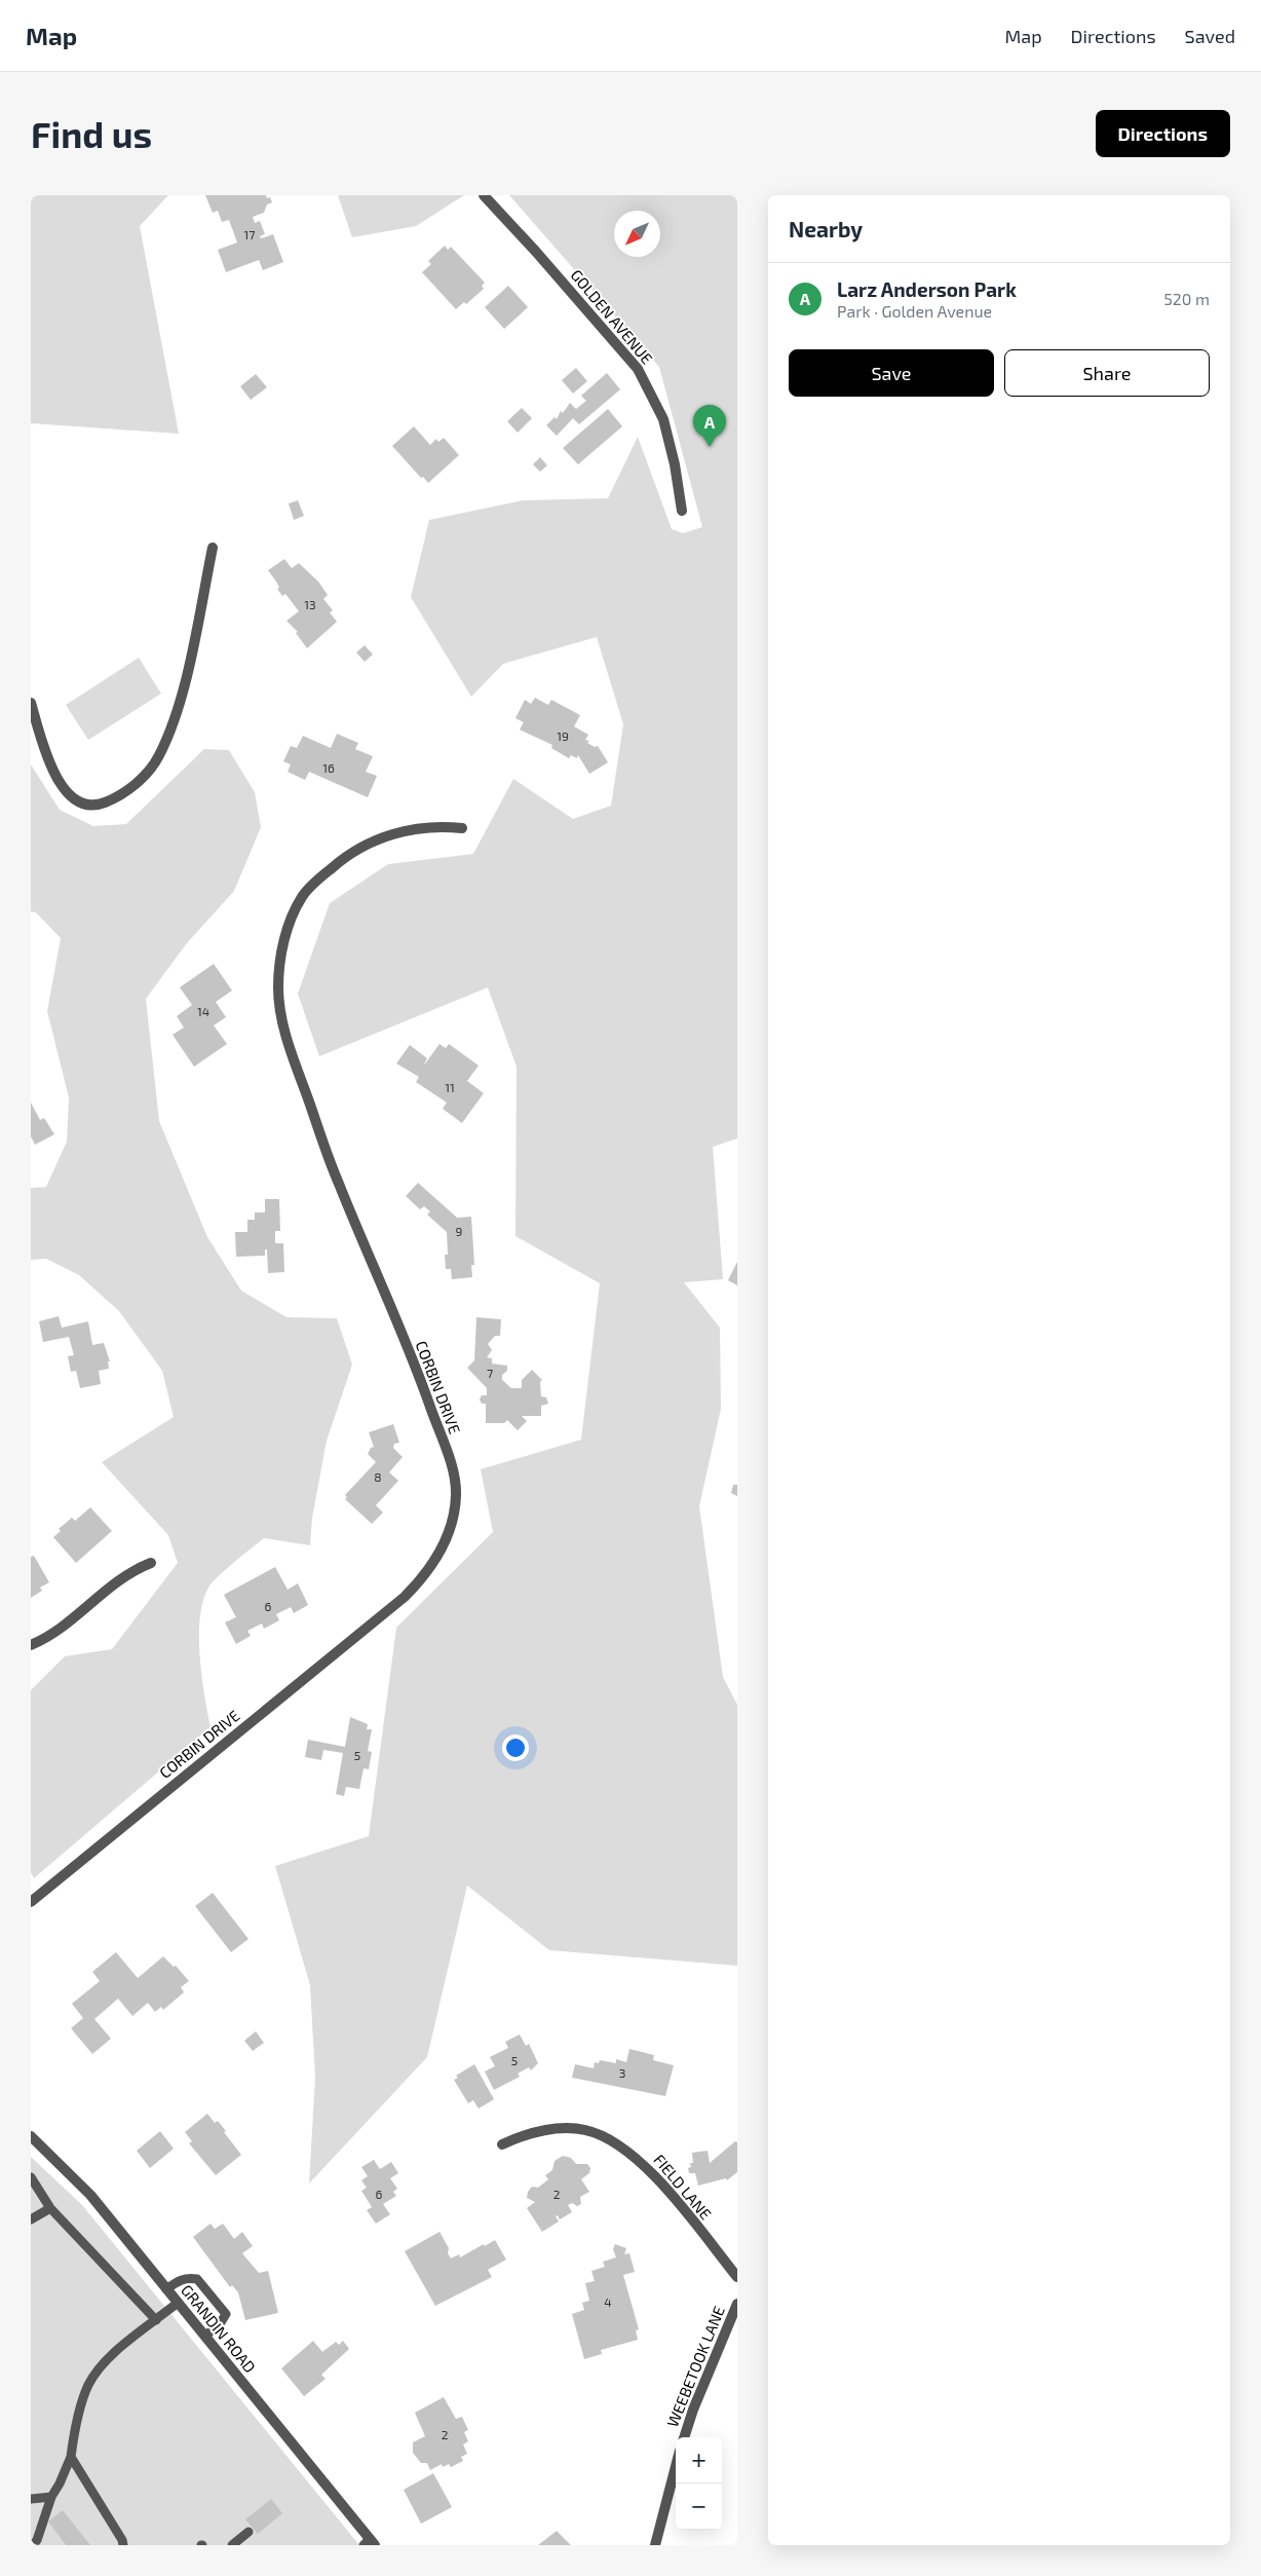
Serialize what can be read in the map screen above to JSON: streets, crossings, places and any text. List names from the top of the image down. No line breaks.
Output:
{"streets":{"street":["GOLDEN AVENUE","CORBIN DRIVE","FIELD LANE","GRANDIN ROAD","WEEBETOOK LANE"]},"house_numbers":["17","13","19","16","14","11","9","7","8","6","5","5","3","6","2","4","2"],"north":"bottom left","page":{"header":"Map","nav":["Map","Directions","Saved"],"buttons":["Directions",["Save","Share"]],"title":"Find us","heading":"Nearby","list":[{"mark":"A","name":"Larz Anderson Park","note":"Park · Golden Avenue","value":"520 m"}],"pins":"A","map_buttons":["+","−"]}}
